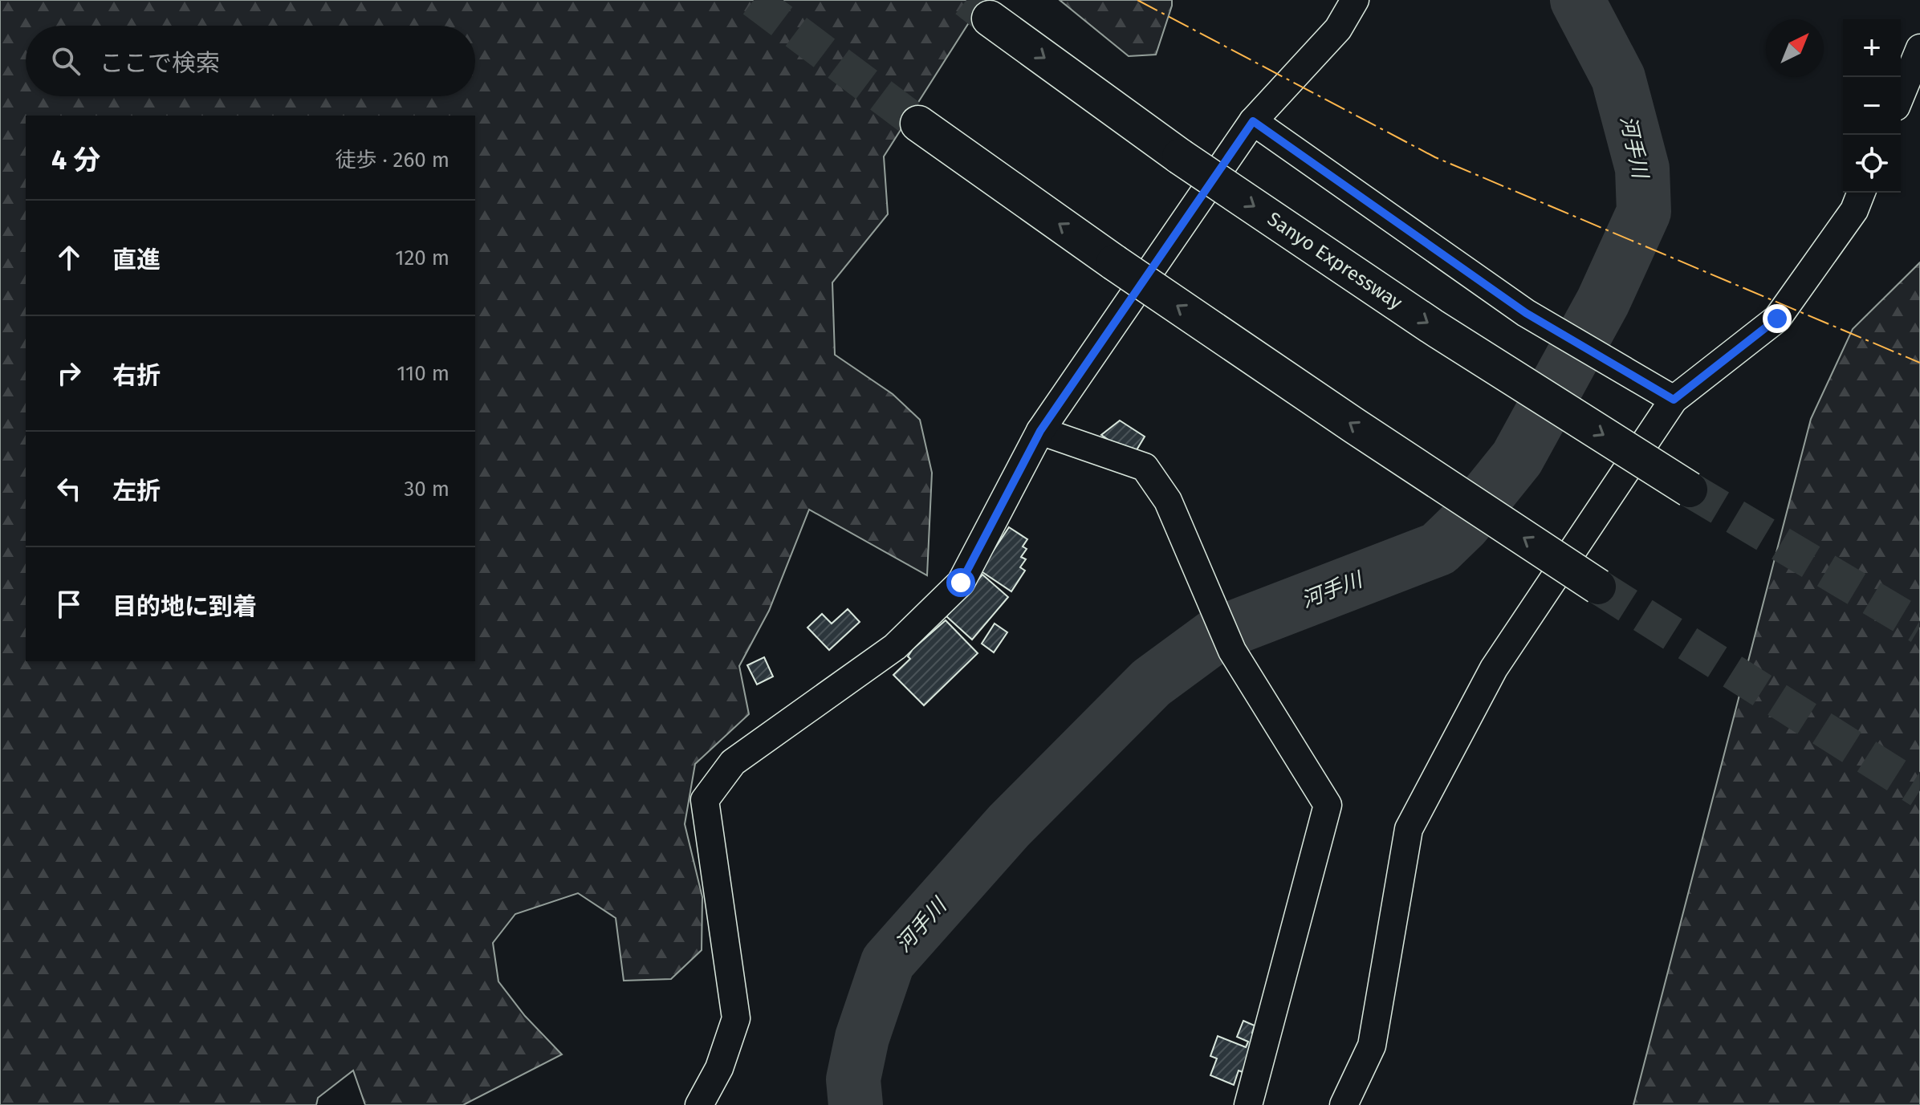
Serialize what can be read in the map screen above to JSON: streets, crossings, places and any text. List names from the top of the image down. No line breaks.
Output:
{"streets":{"highway":["Sanyo Expressway"]},"water":["河手川"],"north":"top right","page":{"map_buttons":["+","−"],"search":"ここで検索","heading":["4 分","徒歩 · 260 m"],"list":[["直進","120 m"],["右折","110 m"],["左折","30 m"],"目的地に到着"]}}
